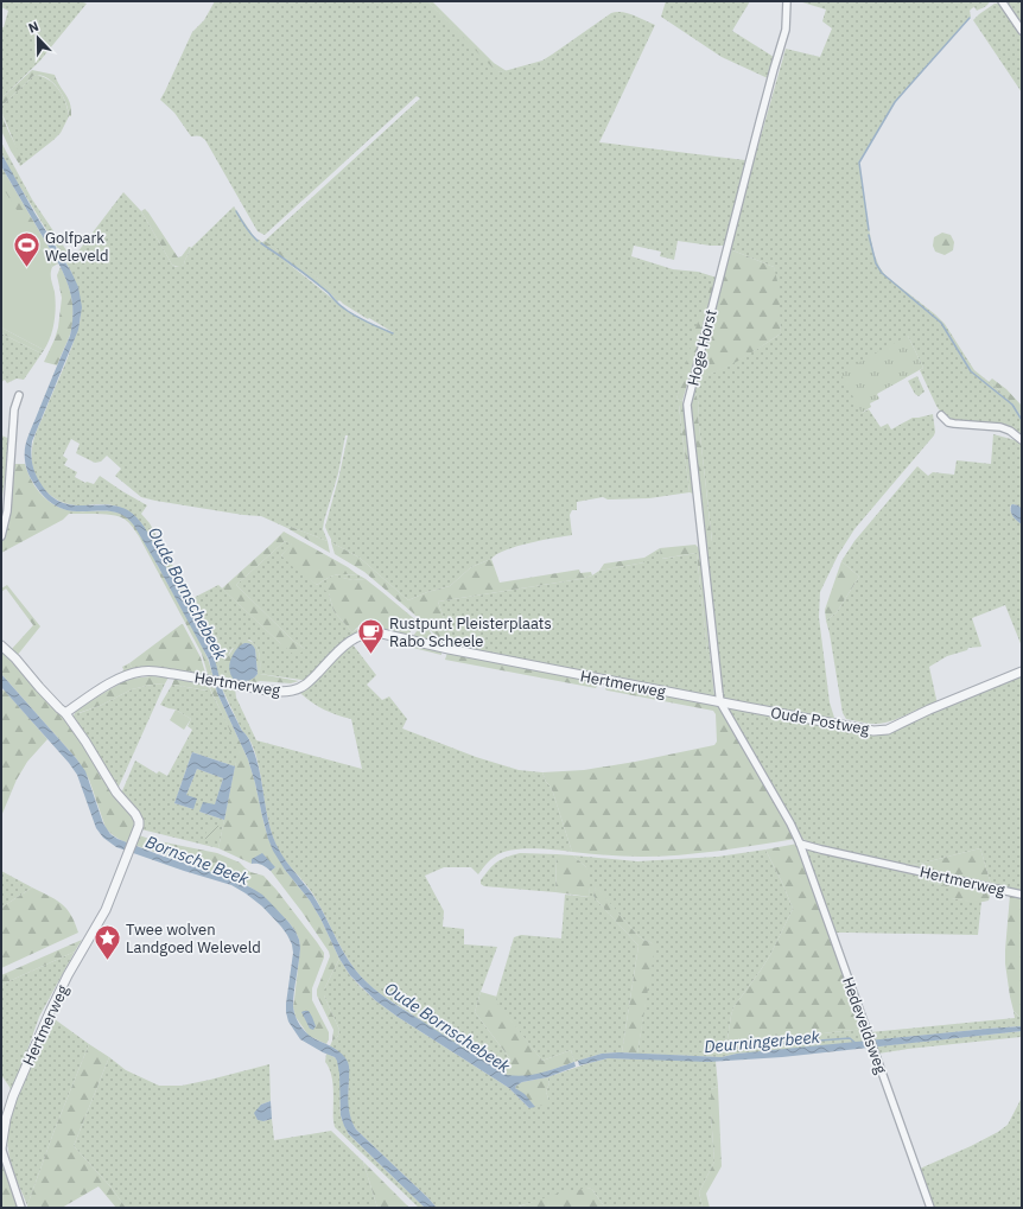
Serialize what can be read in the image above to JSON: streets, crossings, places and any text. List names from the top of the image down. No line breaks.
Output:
{"streets":{"street":["Hoge Horst","Hertmerweg","Oude Postweg","Hedeveldsweg"]},"crossings":[["Hoge Horst","Hertmerweg"],["Hoge Horst","Oude Postweg"],["Hertmerweg","Oude Postweg"],["Hertmerweg","Hedeveldsweg"]],"water":["Oude Bornschebeek","Bornsche Beek","Deurningerbeek"],"places":{"sports":["Golfpark Weleveld"],"cafe":["Rustpunt Pleisterplaats Rabo Scheele"],"place":["Twee wolven Landgoed Weleveld"]},"north":"top"}
